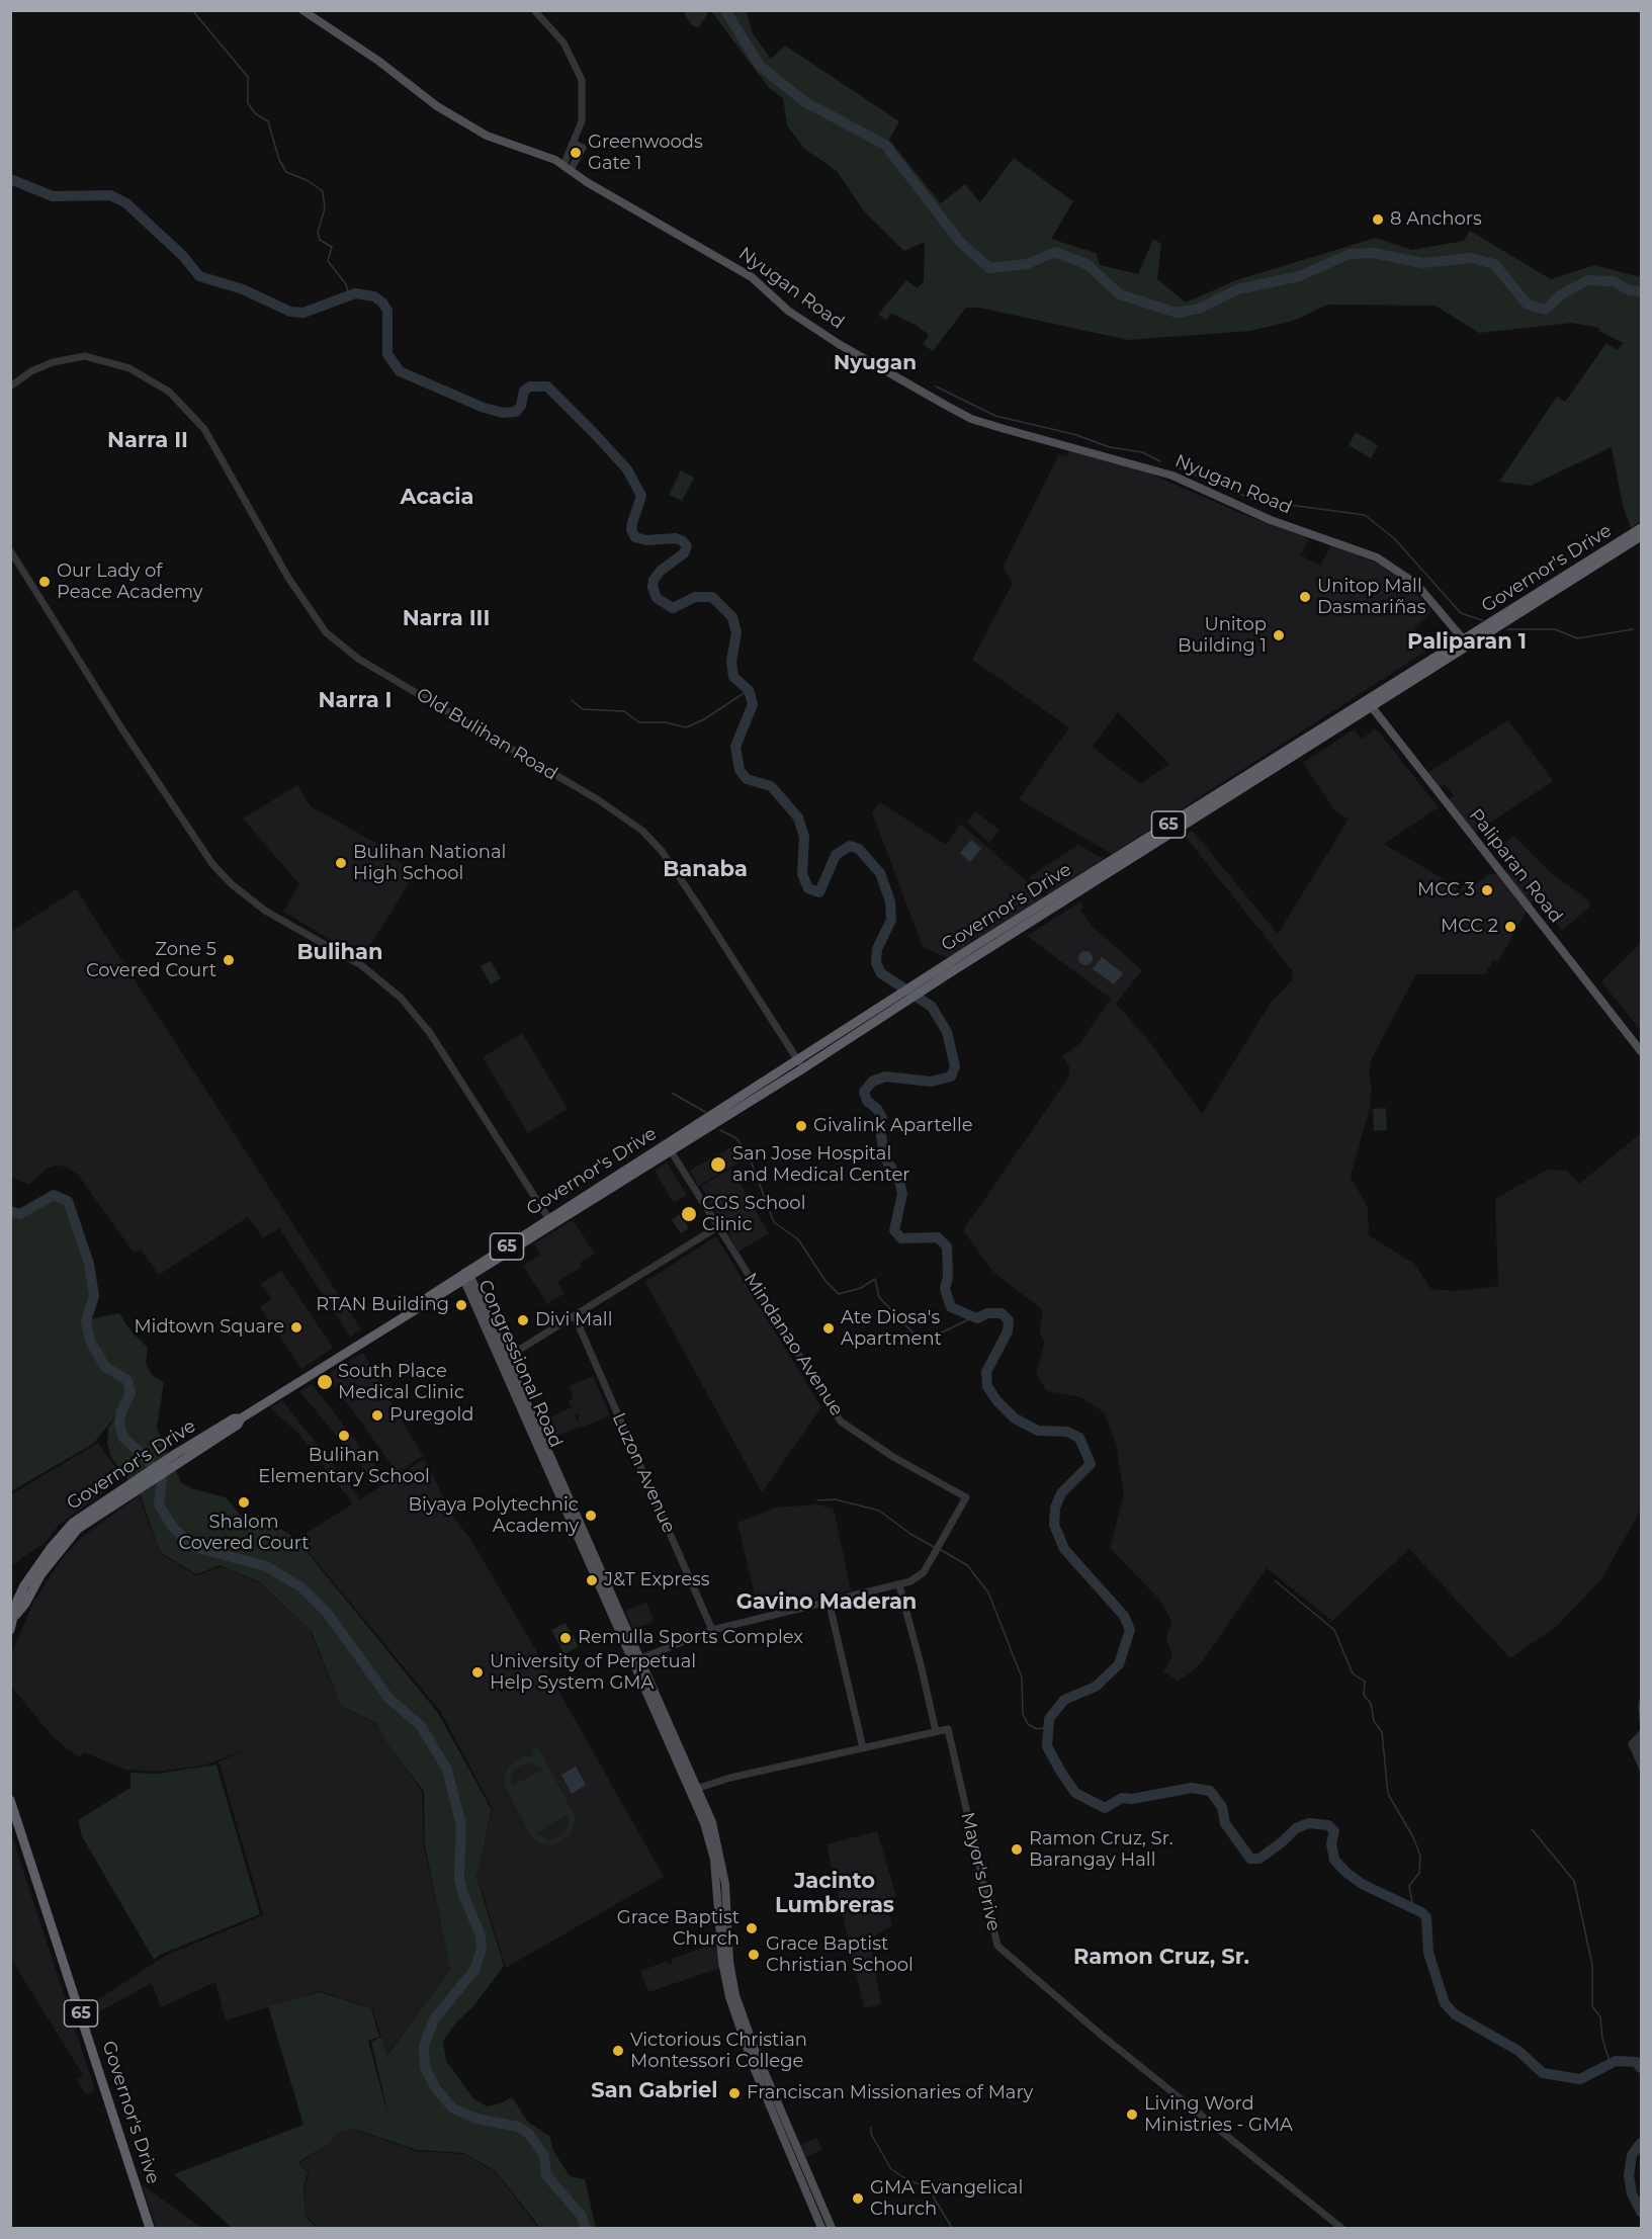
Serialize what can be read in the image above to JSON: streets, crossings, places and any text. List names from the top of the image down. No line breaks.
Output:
{"streets":{"highway":["Governor's Drive","65"],"main road":["Nyugan Road","Paliparan Road","Congressional Road"],"street":["Old Bulihan Road","Mindanao Avenue","Luzon Avenue","Mayor's Drive"]},"crossings":[["Nyugan Road","Governor's Drive"],["Governor's Drive","Old Bulihan Road"],["Governor's Drive","Paliparan Road"],["Governor's Drive","Mindanao Avenue"],["Governor's Drive","Congressional Road"]],"districts":["Nyugan","Narra II","Acacia","Narra III","Paliparan 1","Narra I","Banaba","Bulihan","Gavino Maderan","Jacinto Lumbreras","Ramon Cruz, Sr.","San Gabriel"],"places":["Greenwoods Gate 1","8 Anchors","Our Lady of Peace Academy","Unitop Mall Dasmariñas","Unitop Building 1","Bulihan National High School","MCC 3","MCC 2","Zone 5 Covered Court","Givalink Apartelle","San Jose Hospital and Medical Center","CGS School Clinic","RTAN Building","Divi Mall","Midtown Square","Ate Diosa's Apartment","South Place Medical Clinic","Puregold","Bulihan Elementary School","Shalom Covered Court","Biyaya Polytechnic Academy","J&T Express","Remulla Sports Complex","University of Perpetual Help System GMA","Ramon Cruz, Sr. Barangay Hall","Grace Baptist Church","Grace Baptist Christian School","Victorious Christian Montessori College","Franciscan Missionaries of Mary","Living Word Ministries - GMA","GMA Evangelical Church"]}
